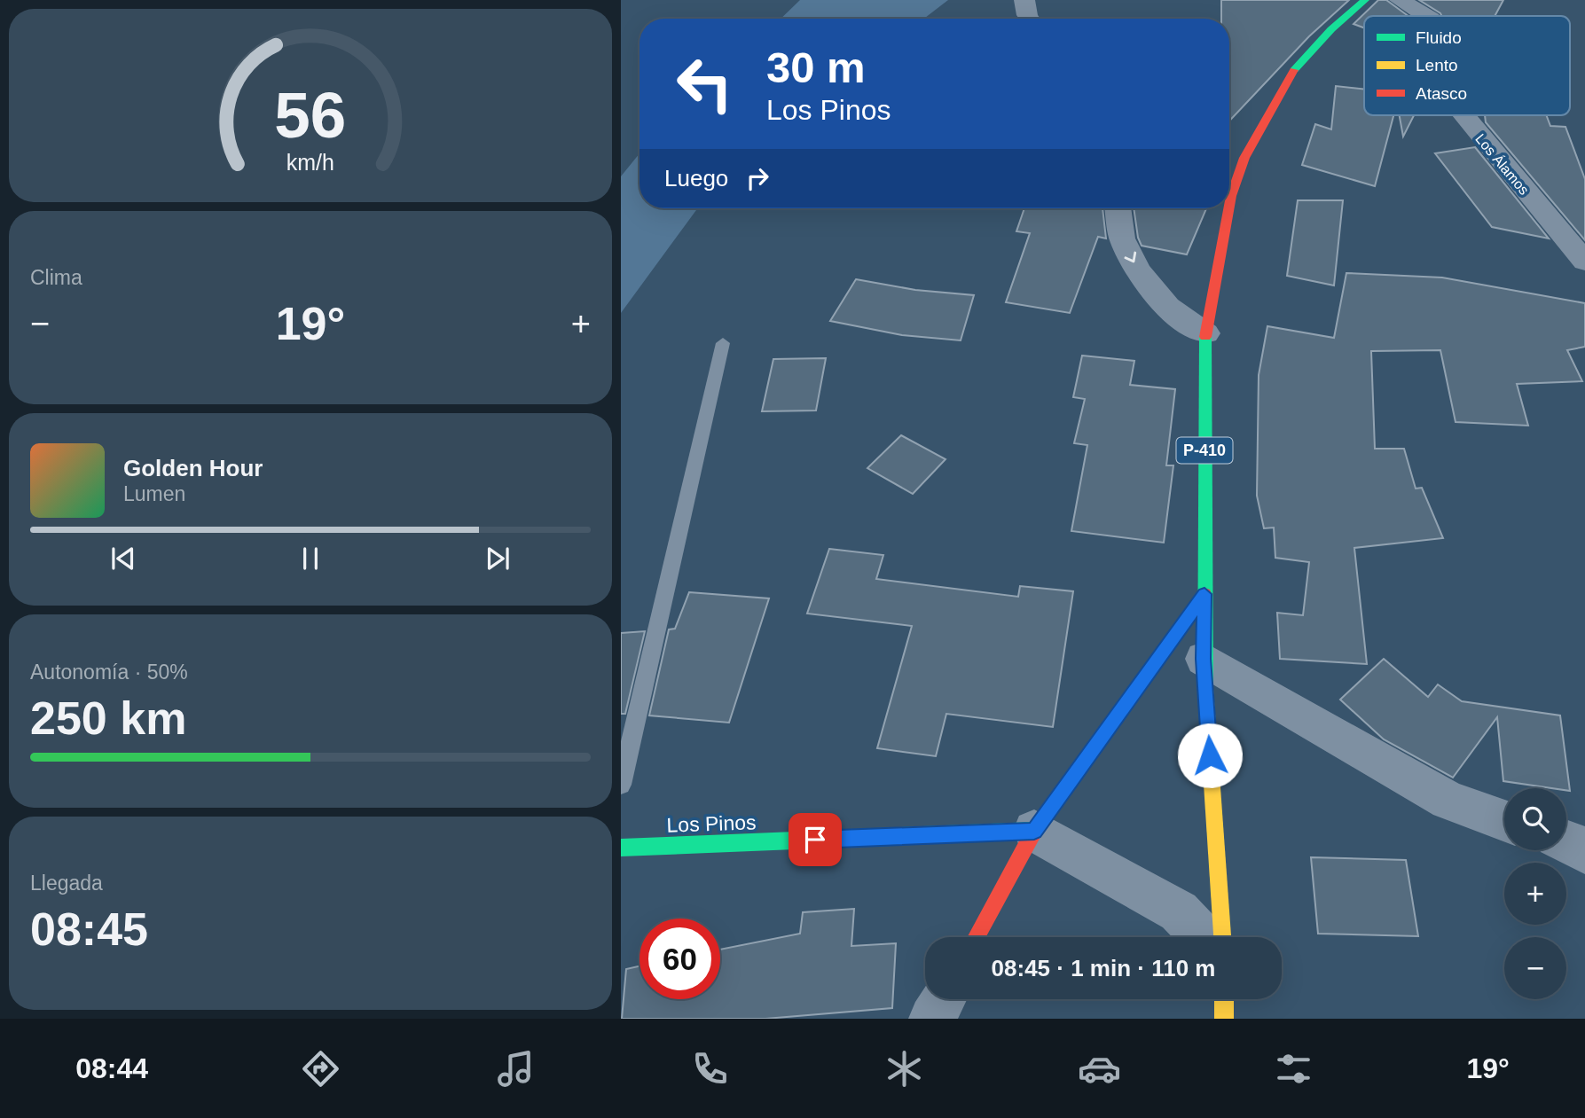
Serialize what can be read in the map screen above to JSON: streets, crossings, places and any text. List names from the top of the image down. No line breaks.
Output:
{"streets":{"main road":["P-410","Los Pinos"],"street":["Los Álamos"]},"legend":["Fluido","Lento","Atasco"],"page":{"turn":["30 m","Los Pinos"],"then":"Luego","tile":["Clima",["Autonomía · 50%","250 km"],["Llegada","08:45"]],"heat":["−","19°","+"],"song":["Golden Hour","Lumen"],"map_buttons":["+","−"],"limit":"60","trip":"08:45 · 1 min · 110 m","tabs":["08:44","19°"],"gauge":["56","km/h"]}}
